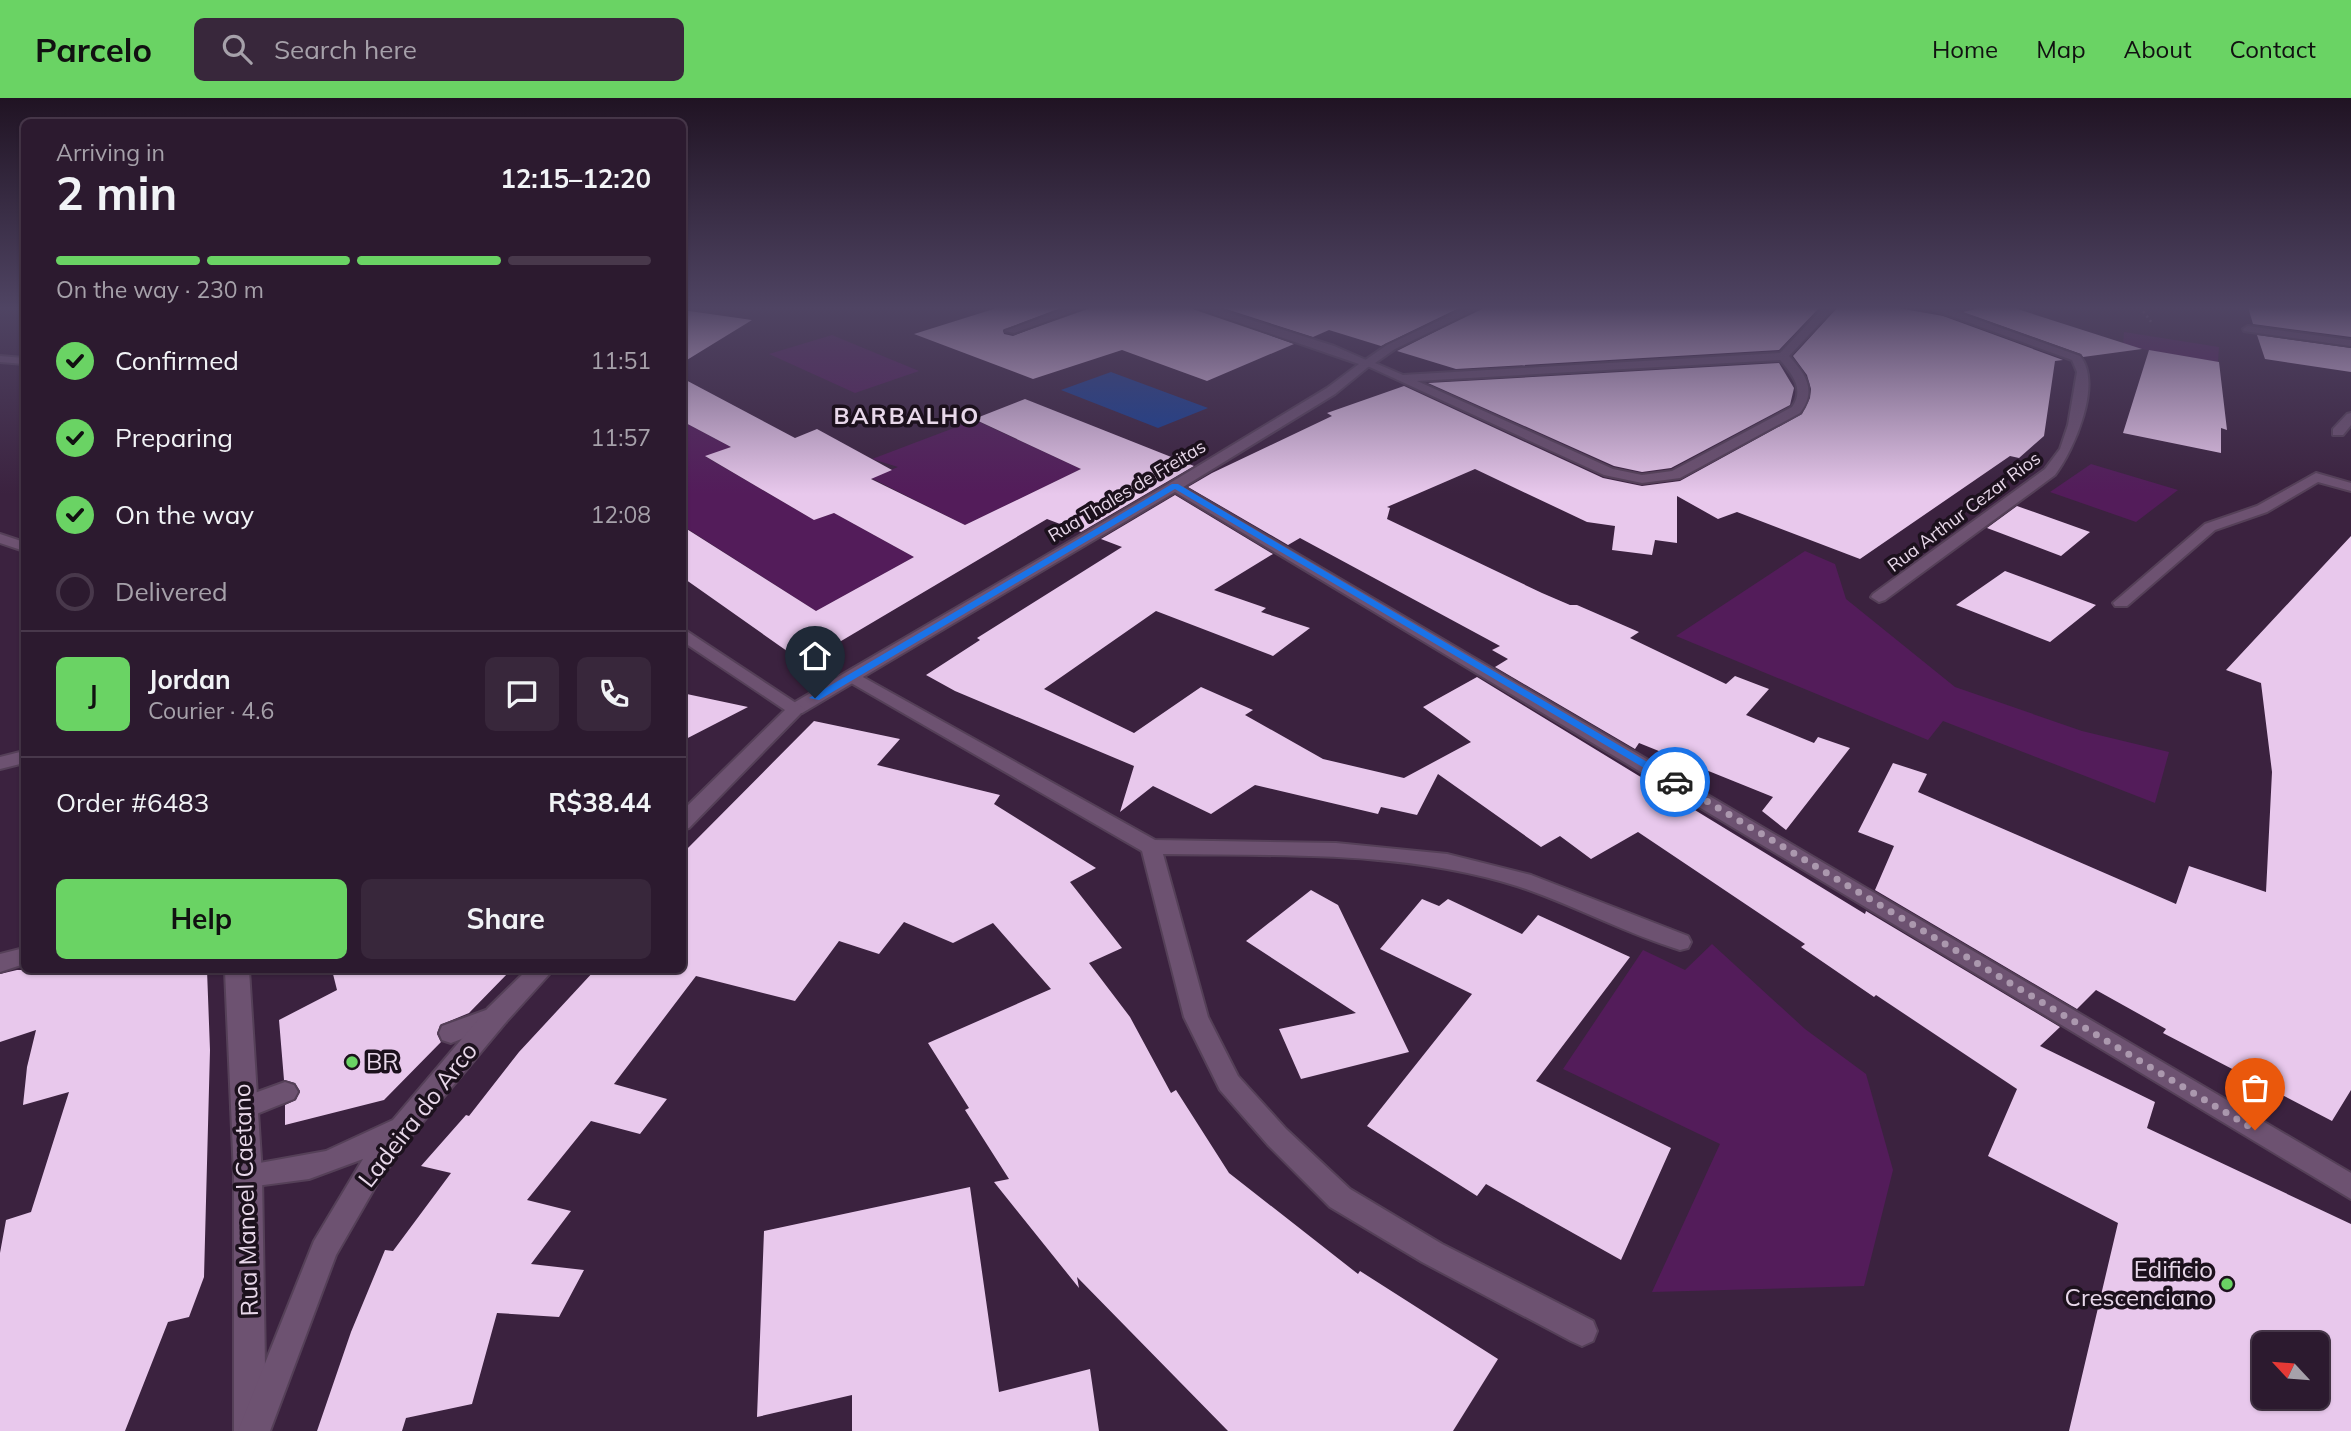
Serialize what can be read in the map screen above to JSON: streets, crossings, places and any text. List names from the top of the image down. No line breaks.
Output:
{"streets":{"street":["Rua Thales de Freitas","Rua Arthur Cezar Rios","Ladeira do Arco","Rua Manoel Caetano"]},"crossings":[["Ladeira do Arco","Rua Manoel Caetano"]],"districts":["BARBALHO"],"places":["BR","Edificio Crescenciano"],"north":"top left","page":{"header":"Parcelo","search":"Search here","nav":["Home","Map","About","Contact"],"heading":["2 min","Arriving in","12:15–12:20"],"panel":["Jordan","Courier · 4.6","Order #6483","R$38.44"],"bar":"On the way · 230 m","list":[["Confirmed","11:51"],["Preparing","11:57"],["On the way","12:08"],"Delivered"],"round":"J","buttons":["Help","Share"]}}
